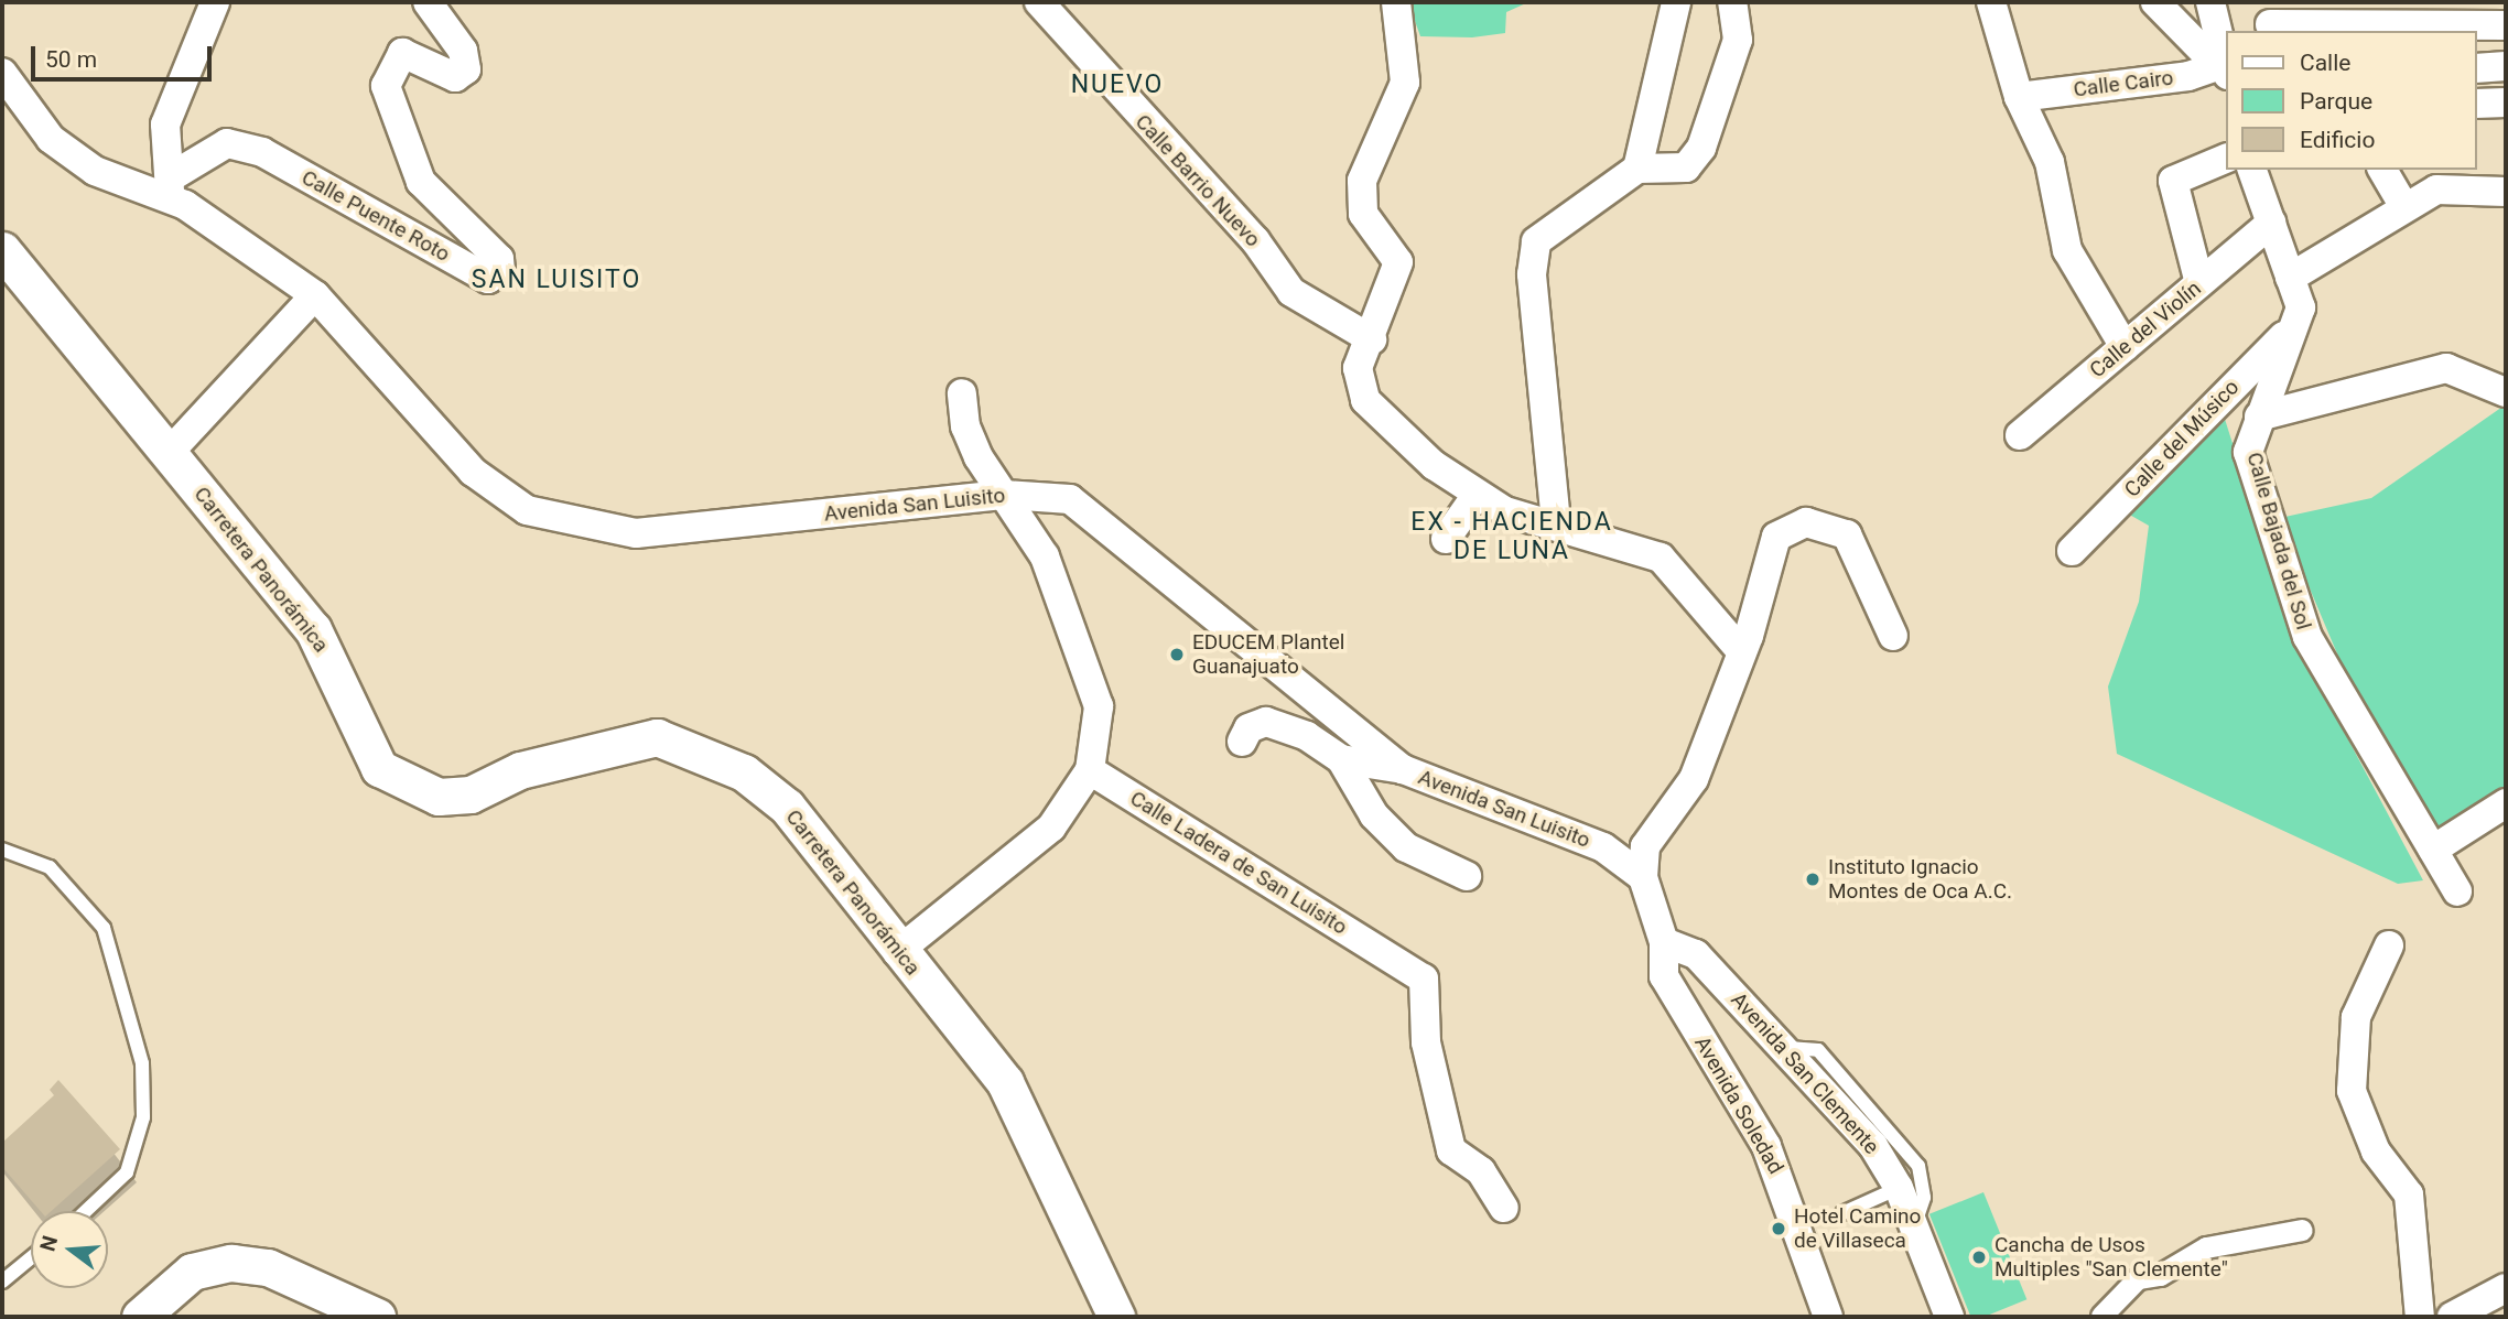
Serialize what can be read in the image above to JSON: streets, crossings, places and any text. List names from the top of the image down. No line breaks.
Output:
{"streets":{"street":["Calle Cairo","Calle Barrio Nuevo","Calle Puente Roto","Calle del Violín","Calle del Músico","Avenida San Luisito","Calle Bajada del Sol","Carretera Panorámica","Calle Ladera de San Luisito","Avenida San Clemente","Avenida Soledad"]},"crossings":[["Calle Puente Roto","Avenida San Luisito"],["Calle del Violín","Calle Bajada del Sol"],["Calle del Músico","Calle Bajada del Sol"],["Avenida San Clemente","Avenida Soledad"]],"districts":["NUEVO","SAN LUISITO","EX - HACIENDA DE LUNA"],"places":["EDUCEM Plantel Guanajuato","Instituto Ignacio Montes de Oca A.C.","Hotel Camino de Villaseca","Cancha de Usos Multiples \"San Clemente\""],"legend":["Calle","Parque","Edificio"],"scale_bar":"50 m","north":"left"}
